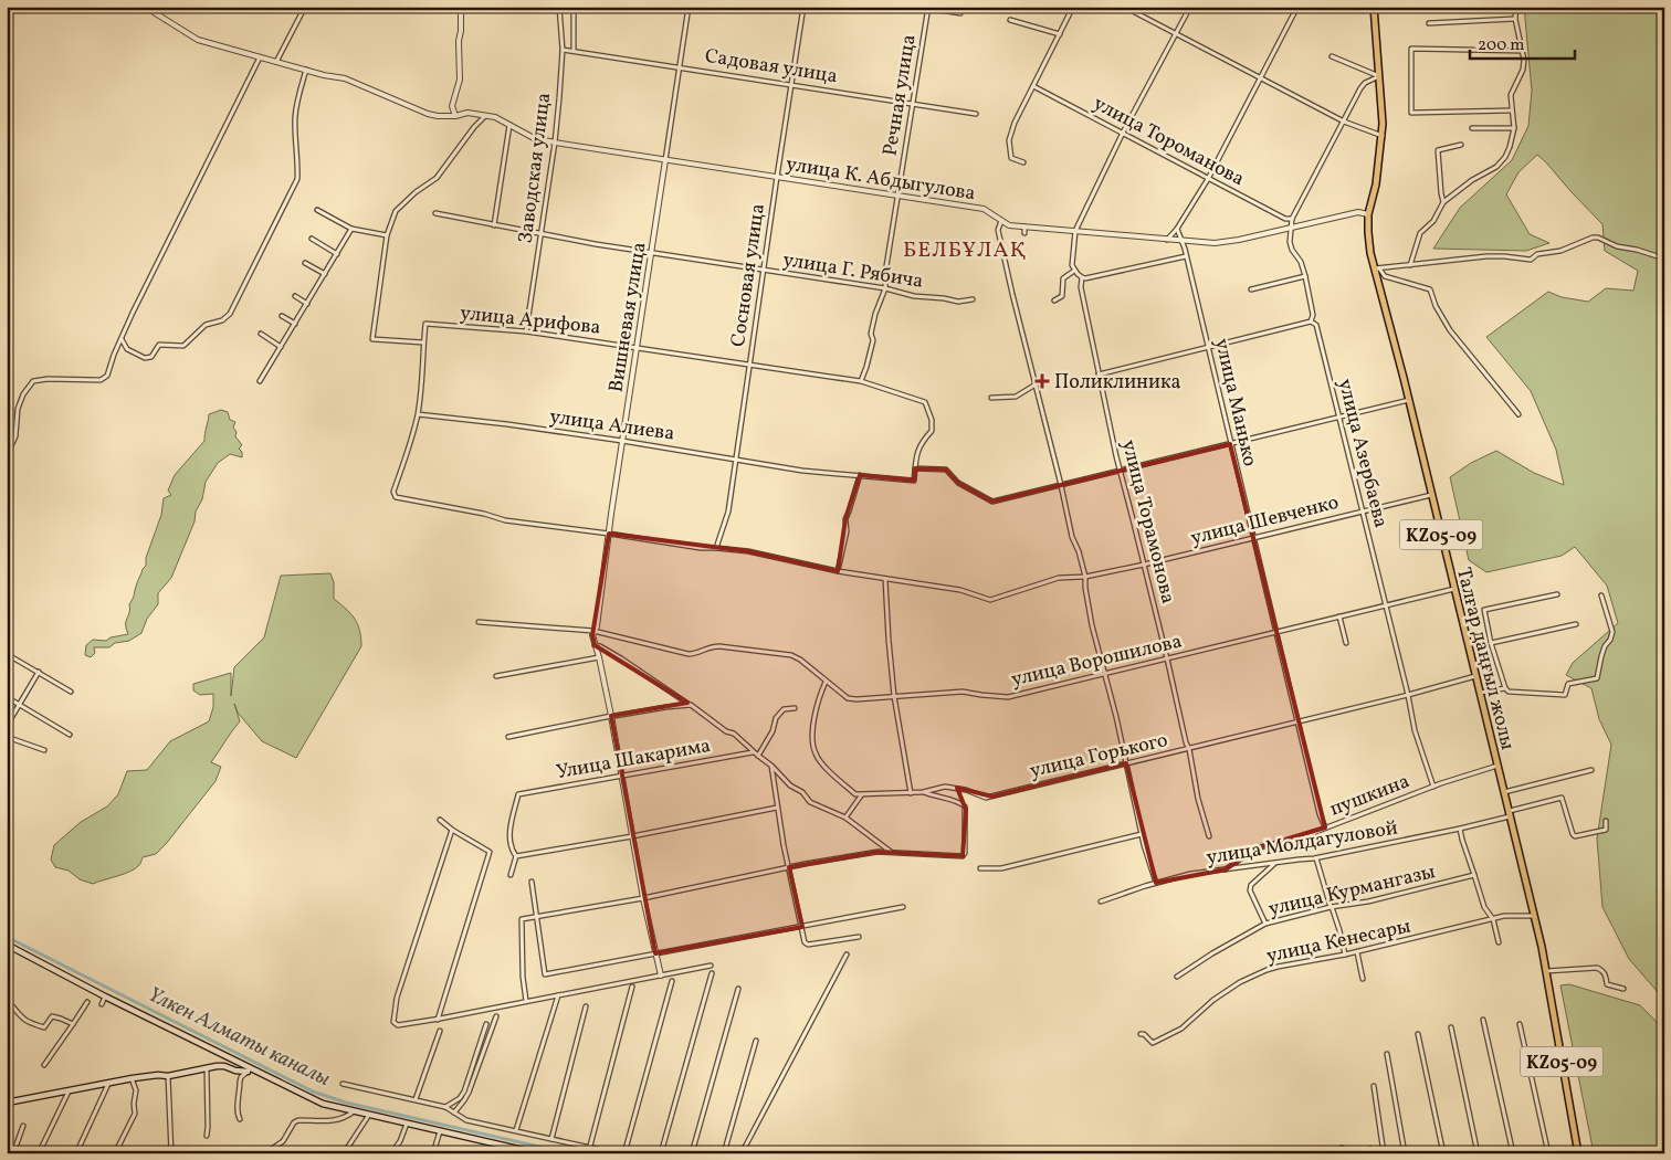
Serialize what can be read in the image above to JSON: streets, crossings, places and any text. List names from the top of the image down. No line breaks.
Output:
{"streets":{"main road":["KZ05-09","Талғар даңғыл жолы"],"street":["Садовая улица","Речная улица","улица Тороманова","Заводская улица","улица К. Абдыгулова","улица Г. Рябича","Сосновая улица","Вишневая улица","улица Арифова","улица Манько","улица Алиева","улица Азербаева","улица Шевченко","улица Торамонова","улица Ворошилова","улица Горького","Улица Шакарима","пушкина","улица Молдагуловой","улица Курмангазы","улица Кенесары"]},"crossings":[["Садовая улица","Речная улица"],["Садовая улица","Заводская улица"],["Садовая улица","Сосновая улица"],["Садовая улица","Вишневая улица"],["Речная улица","улица К. Абдыгулова"],["Речная улица","улица Г. Рябича"],["Речная улица","улица Арифова"],["Заводская улица","улица К. Абдыгулова"],["Заводская улица","улица Г. Рябича"],["Заводская улица","улица Арифова"],["улица К. Абдыгулова","Сосновая улица"],["улица К. Абдыгулова","Вишневая улица"],["улица К. Абдыгулова","улица Манько"],["улица К. Абдыгулова","улица Азербаева"],["улица К. Абдыгулова","Талғар даңғыл жолы"],["улица Г. Рябича","Сосновая улица"],["улица Г. Рябича","Вишневая улица"],["Сосновая улица","улица Арифова"],["Сосновая улица","улица Алиева"],["Сосновая улица","улица Шевченко"],["Вишневая улица","улица Арифова"],["Вишневая улица","улица Алиева"],["Вишневая улица","улица Шевченко"],["Вишневая улица","улица Ворошилова"],["Вишневая улица","Улица Шакарима"],["улица Арифова","улица Алиева"],["улица Манько","улица Шевченко"],["улица Манько","улица Ворошилова"],["улица Манько","улица Горького"],["улица Манько","пушкина"],["улица Алиева","улица Шевченко"],["улица Азербаева","улица Шевченко"],["улица Азербаева","улица Ворошилова"],["улица Азербаева","улица Горького"],["улица Азербаева","пушкина"],["улица Шевченко","улица Торамонова"],["улица Шевченко","Талғар даңғыл жолы"],["улица Торамонова","улица Ворошилова"],["улица Торамонова","улица Горького"],["Талғар даңғыл жолы","улица Ворошилова"],["Талғар даңғыл жолы","улица Горького"],["Талғар даңғыл жолы","пушкина"],["Талғар даңғыл жолы","улица Молдагуловой"],["Талғар даңғыл жолы","улица Кенесары"],["пушкина","улица Молдагуловой"]],"districts":["БЕЛБҰЛАҚ"],"water":["Үлкен Алматы каналы"],"places":{"health":["Поликлиника"]},"scale_bar":"200 m"}
